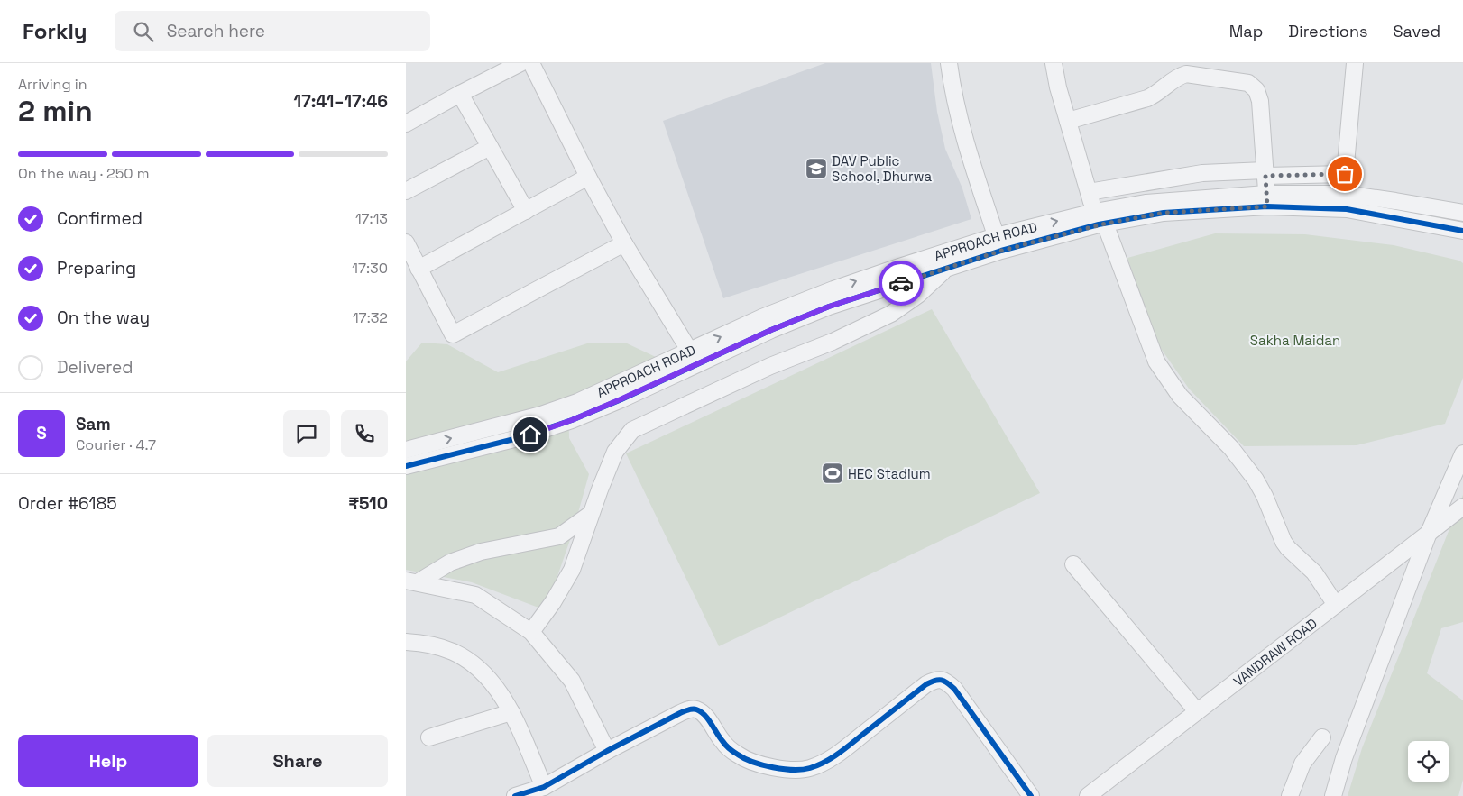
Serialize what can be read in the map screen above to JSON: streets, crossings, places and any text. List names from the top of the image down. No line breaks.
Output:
{"streets":{"street":["APPROACH ROAD","VANDRAW ROAD"]},"parks":["Sakha Maidan"],"places":{"school or university":["DAV Public School, Dhurwa"],"sports":["HEC Stadium"]},"page":{"header":"Forkly","search":"Search here","nav":["Map","Directions","Saved"],"heading":["2 min","Arriving in","17:41–17:46"],"panel":["Sam","Courier · 4.7","Order #6185","₹510"],"bar":"On the way · 250 m","list":[["Confirmed","17:13"],["Preparing","17:30"],["On the way","17:32"],"Delivered"],"round":"S","buttons":["Help","Share"]}}
